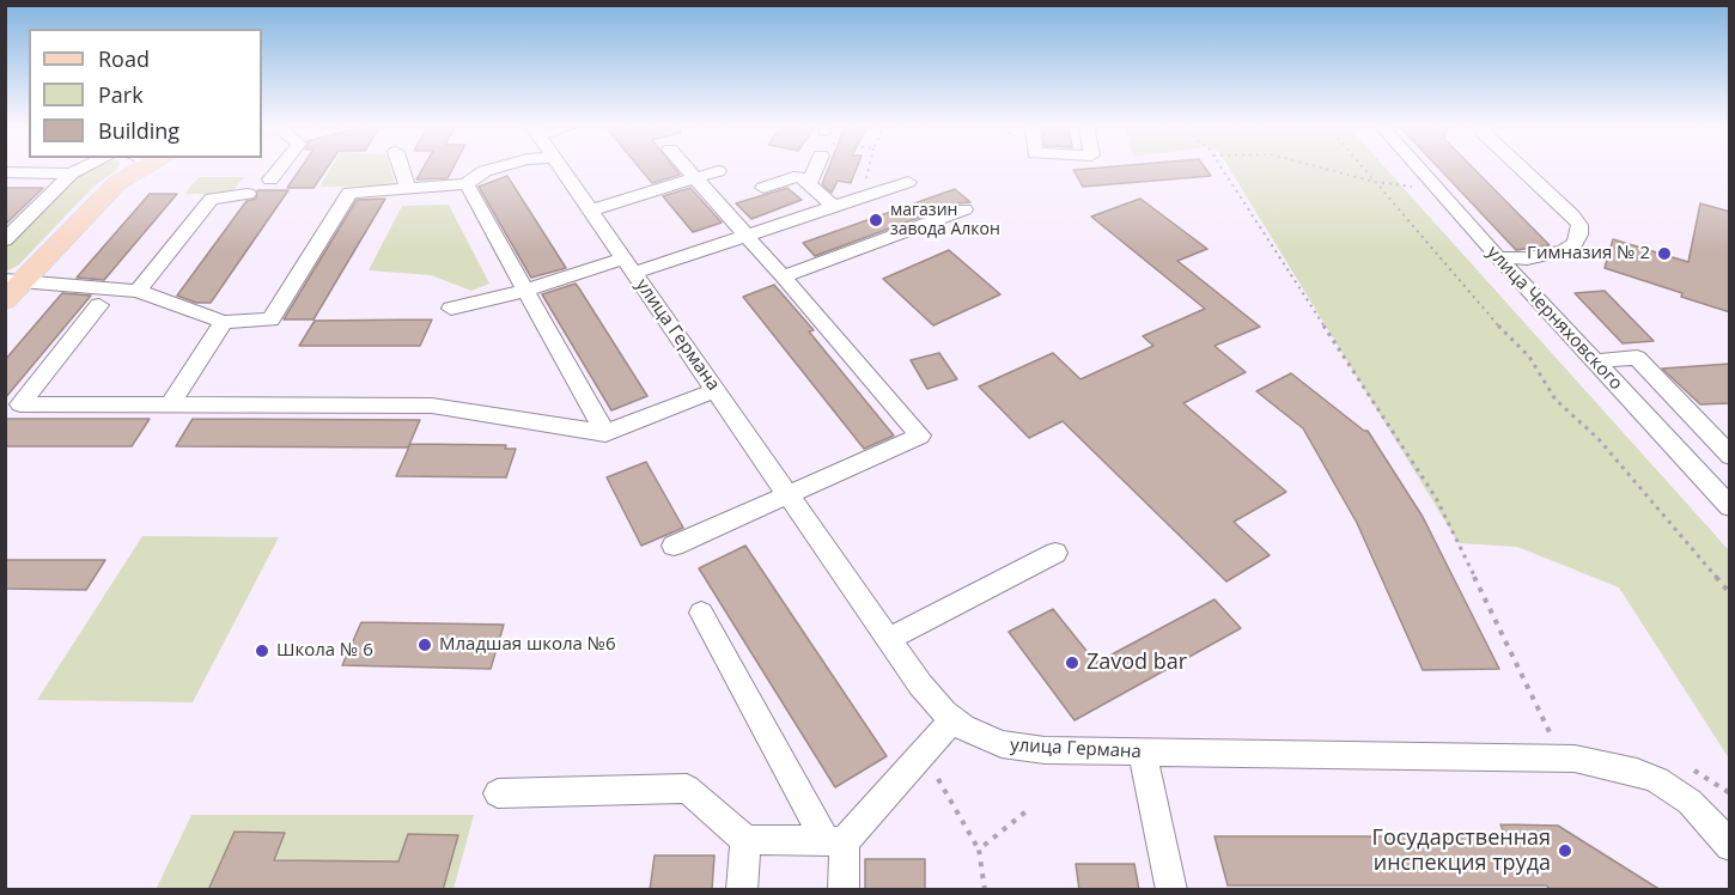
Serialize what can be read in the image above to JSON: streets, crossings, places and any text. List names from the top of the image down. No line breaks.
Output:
{"streets":{"street":["улица Черняховского","улица Германа"]},"places":["магазин завода Алкон","Гимназия № 2","Младшая школа №6","Школа № 6","Zavod bar","Государственная инспекция труда"],"legend":["Road","Park","Building"]}
